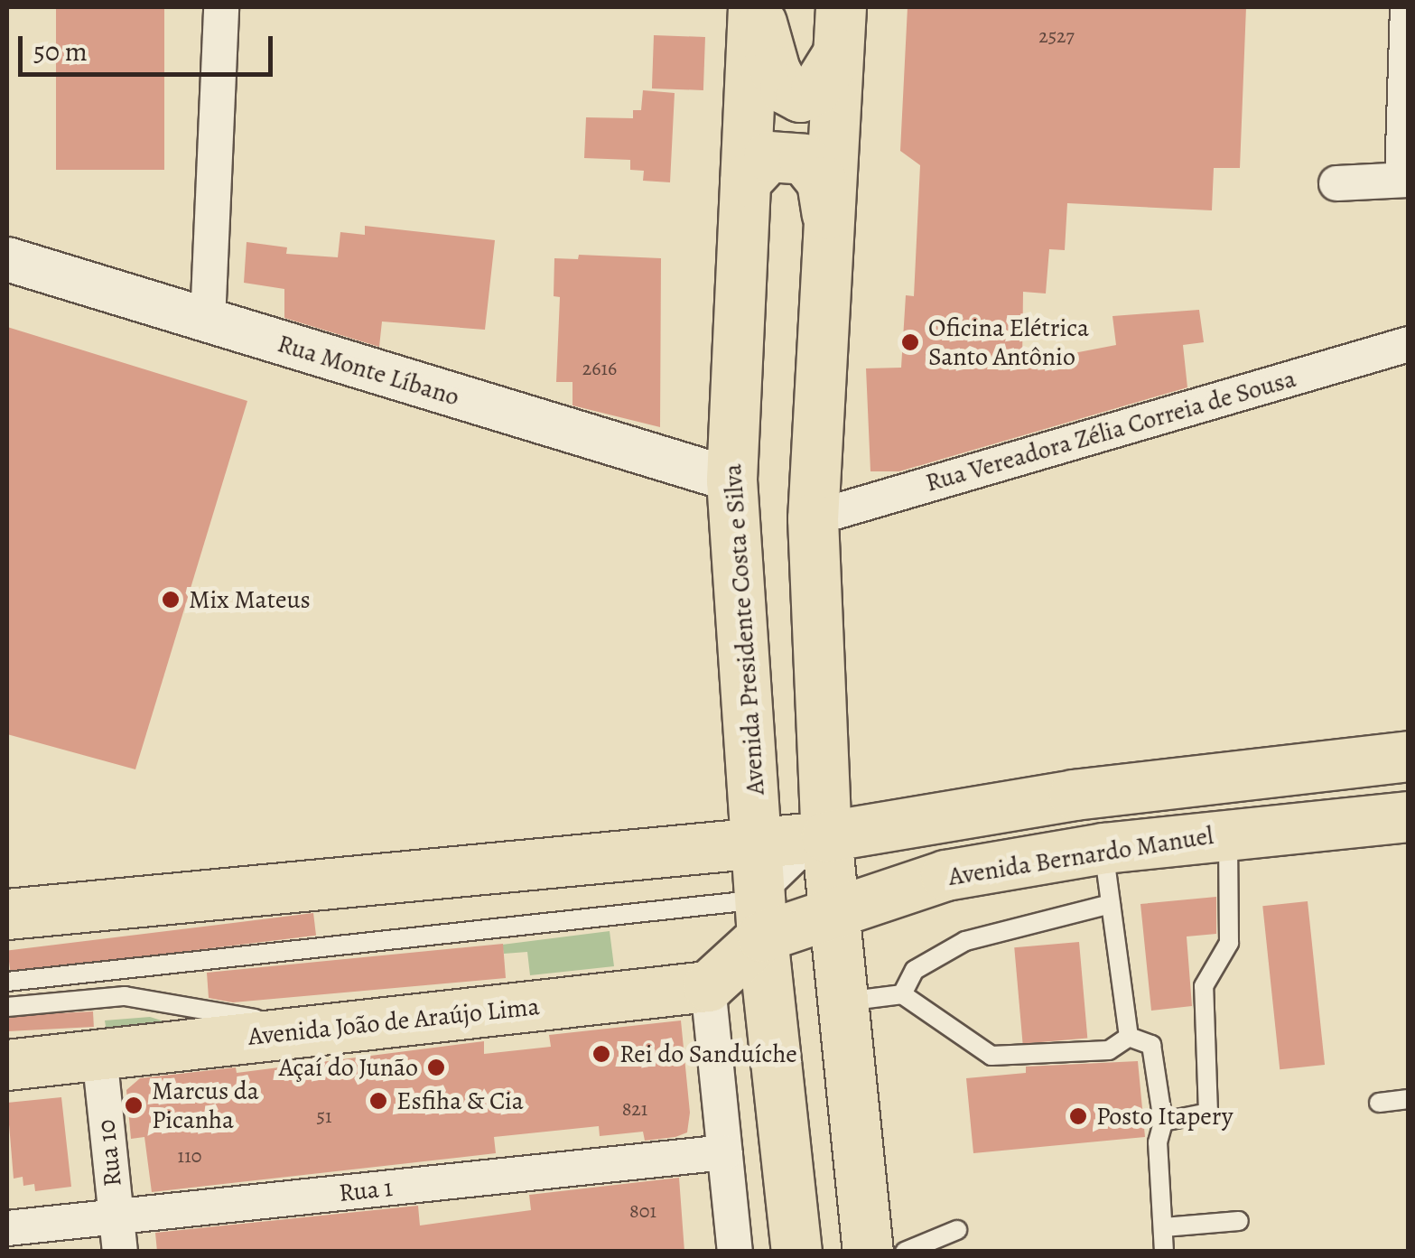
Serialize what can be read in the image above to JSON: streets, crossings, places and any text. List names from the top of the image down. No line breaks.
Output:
{"streets":{"main road":["Avenida Presidente Costa e Silva","Avenida Bernardo Manuel","Avenida João de Araújo Lima"],"street":["Rua Monte Líbano","Rua Vereadora Zélia Correia de Sousa","Rua 10","Rua 1"]},"crossings":[["Rua Monte Líbano","Avenida Presidente Costa e Silva"],["Avenida Presidente Costa e Silva","Avenida Bernardo Manuel"],["Avenida João de Araújo Lima","Rua 10"],["Rua 10","Rua 1"]],"places":["Oficina Elétrica Santo Antônio","Mix Mateus","Rei do Sanduíche","Açaí do Junão","Esfiha & Cia","Marcus da Picanha","Posto Itapery"],"house_numbers":["2527","2616","821","51","110","801"],"scale_bar":"50 m"}
